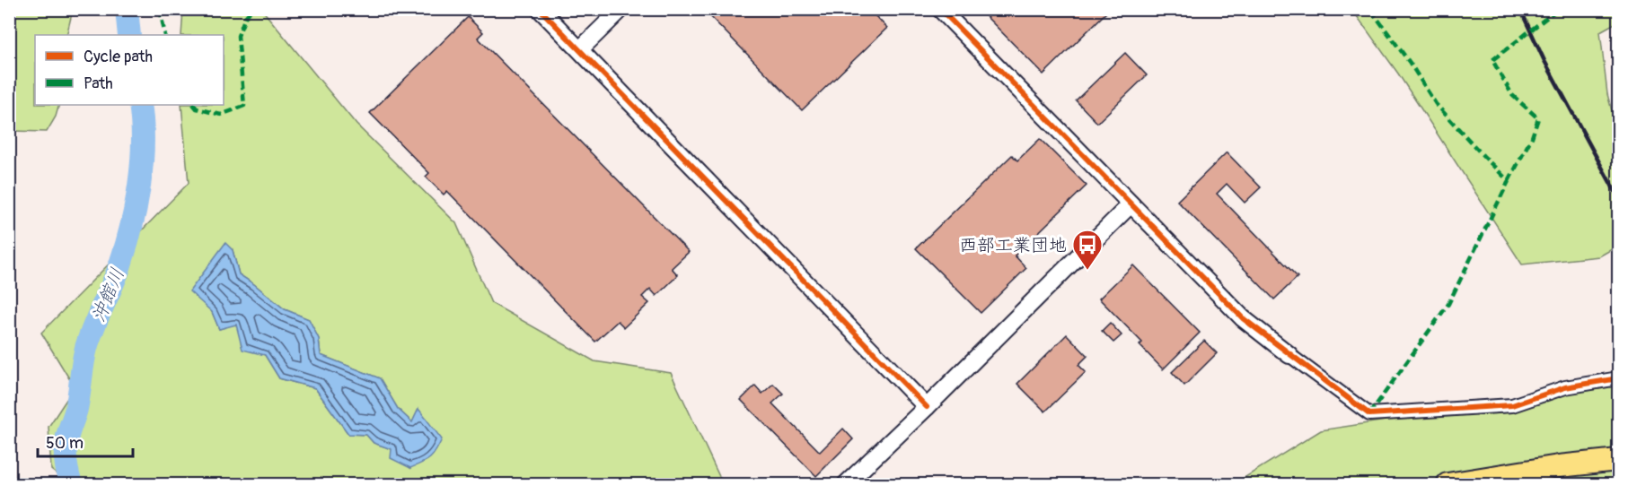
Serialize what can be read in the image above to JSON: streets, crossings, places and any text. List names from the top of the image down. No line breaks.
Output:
{"water":["沖館川"],"places":{"bus stop":["西部工業団地"]},"legend":["Cycle path","Path"],"scale_bar":"50 m"}
